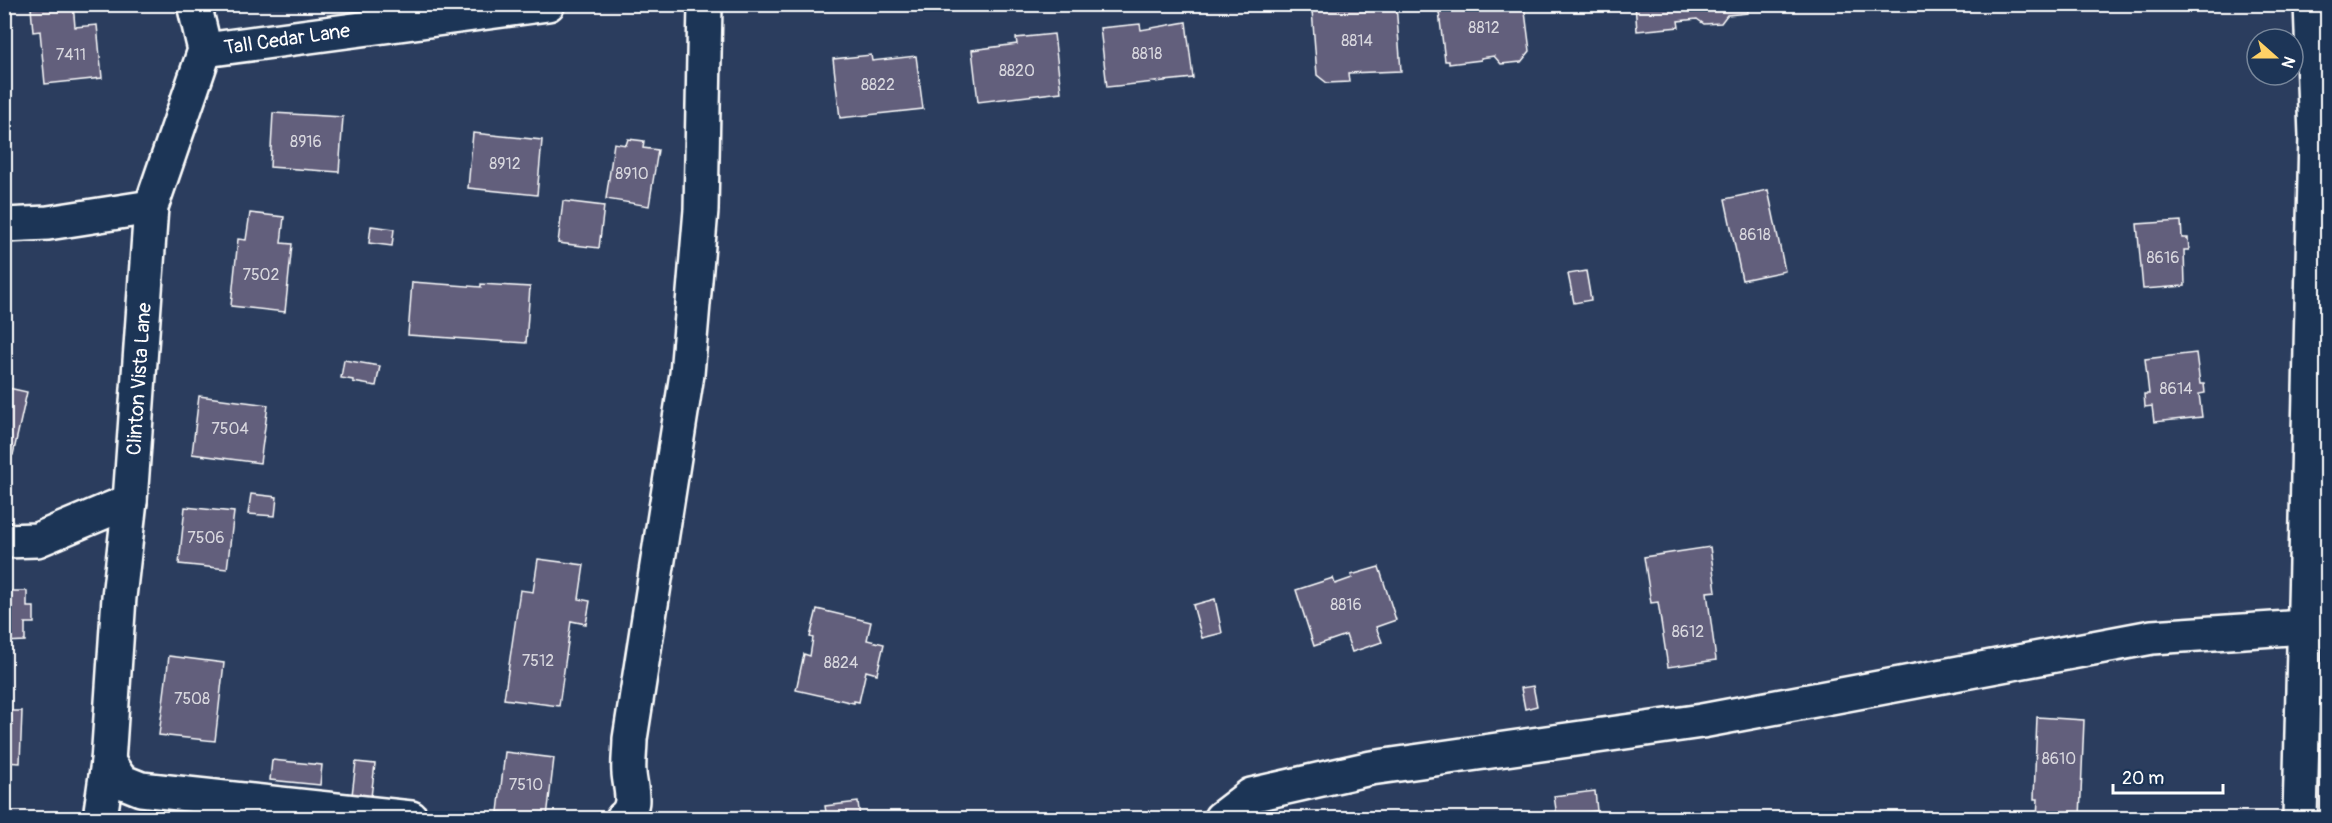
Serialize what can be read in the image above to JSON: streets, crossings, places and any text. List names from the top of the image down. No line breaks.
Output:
{"streets":{"street":["Tall Cedar Lane","Clinton Vista Lane"]},"crossings":[["Tall Cedar Lane","Clinton Vista Lane"]],"house_numbers":["8812","8814","8818","7411","8820","8822","8916","8912","8910","8618","8616","7502","8614","7504","7506","8816","8612","7512","8824","7508","8610","7510"],"scale_bar":"20 m","north":"right"}
